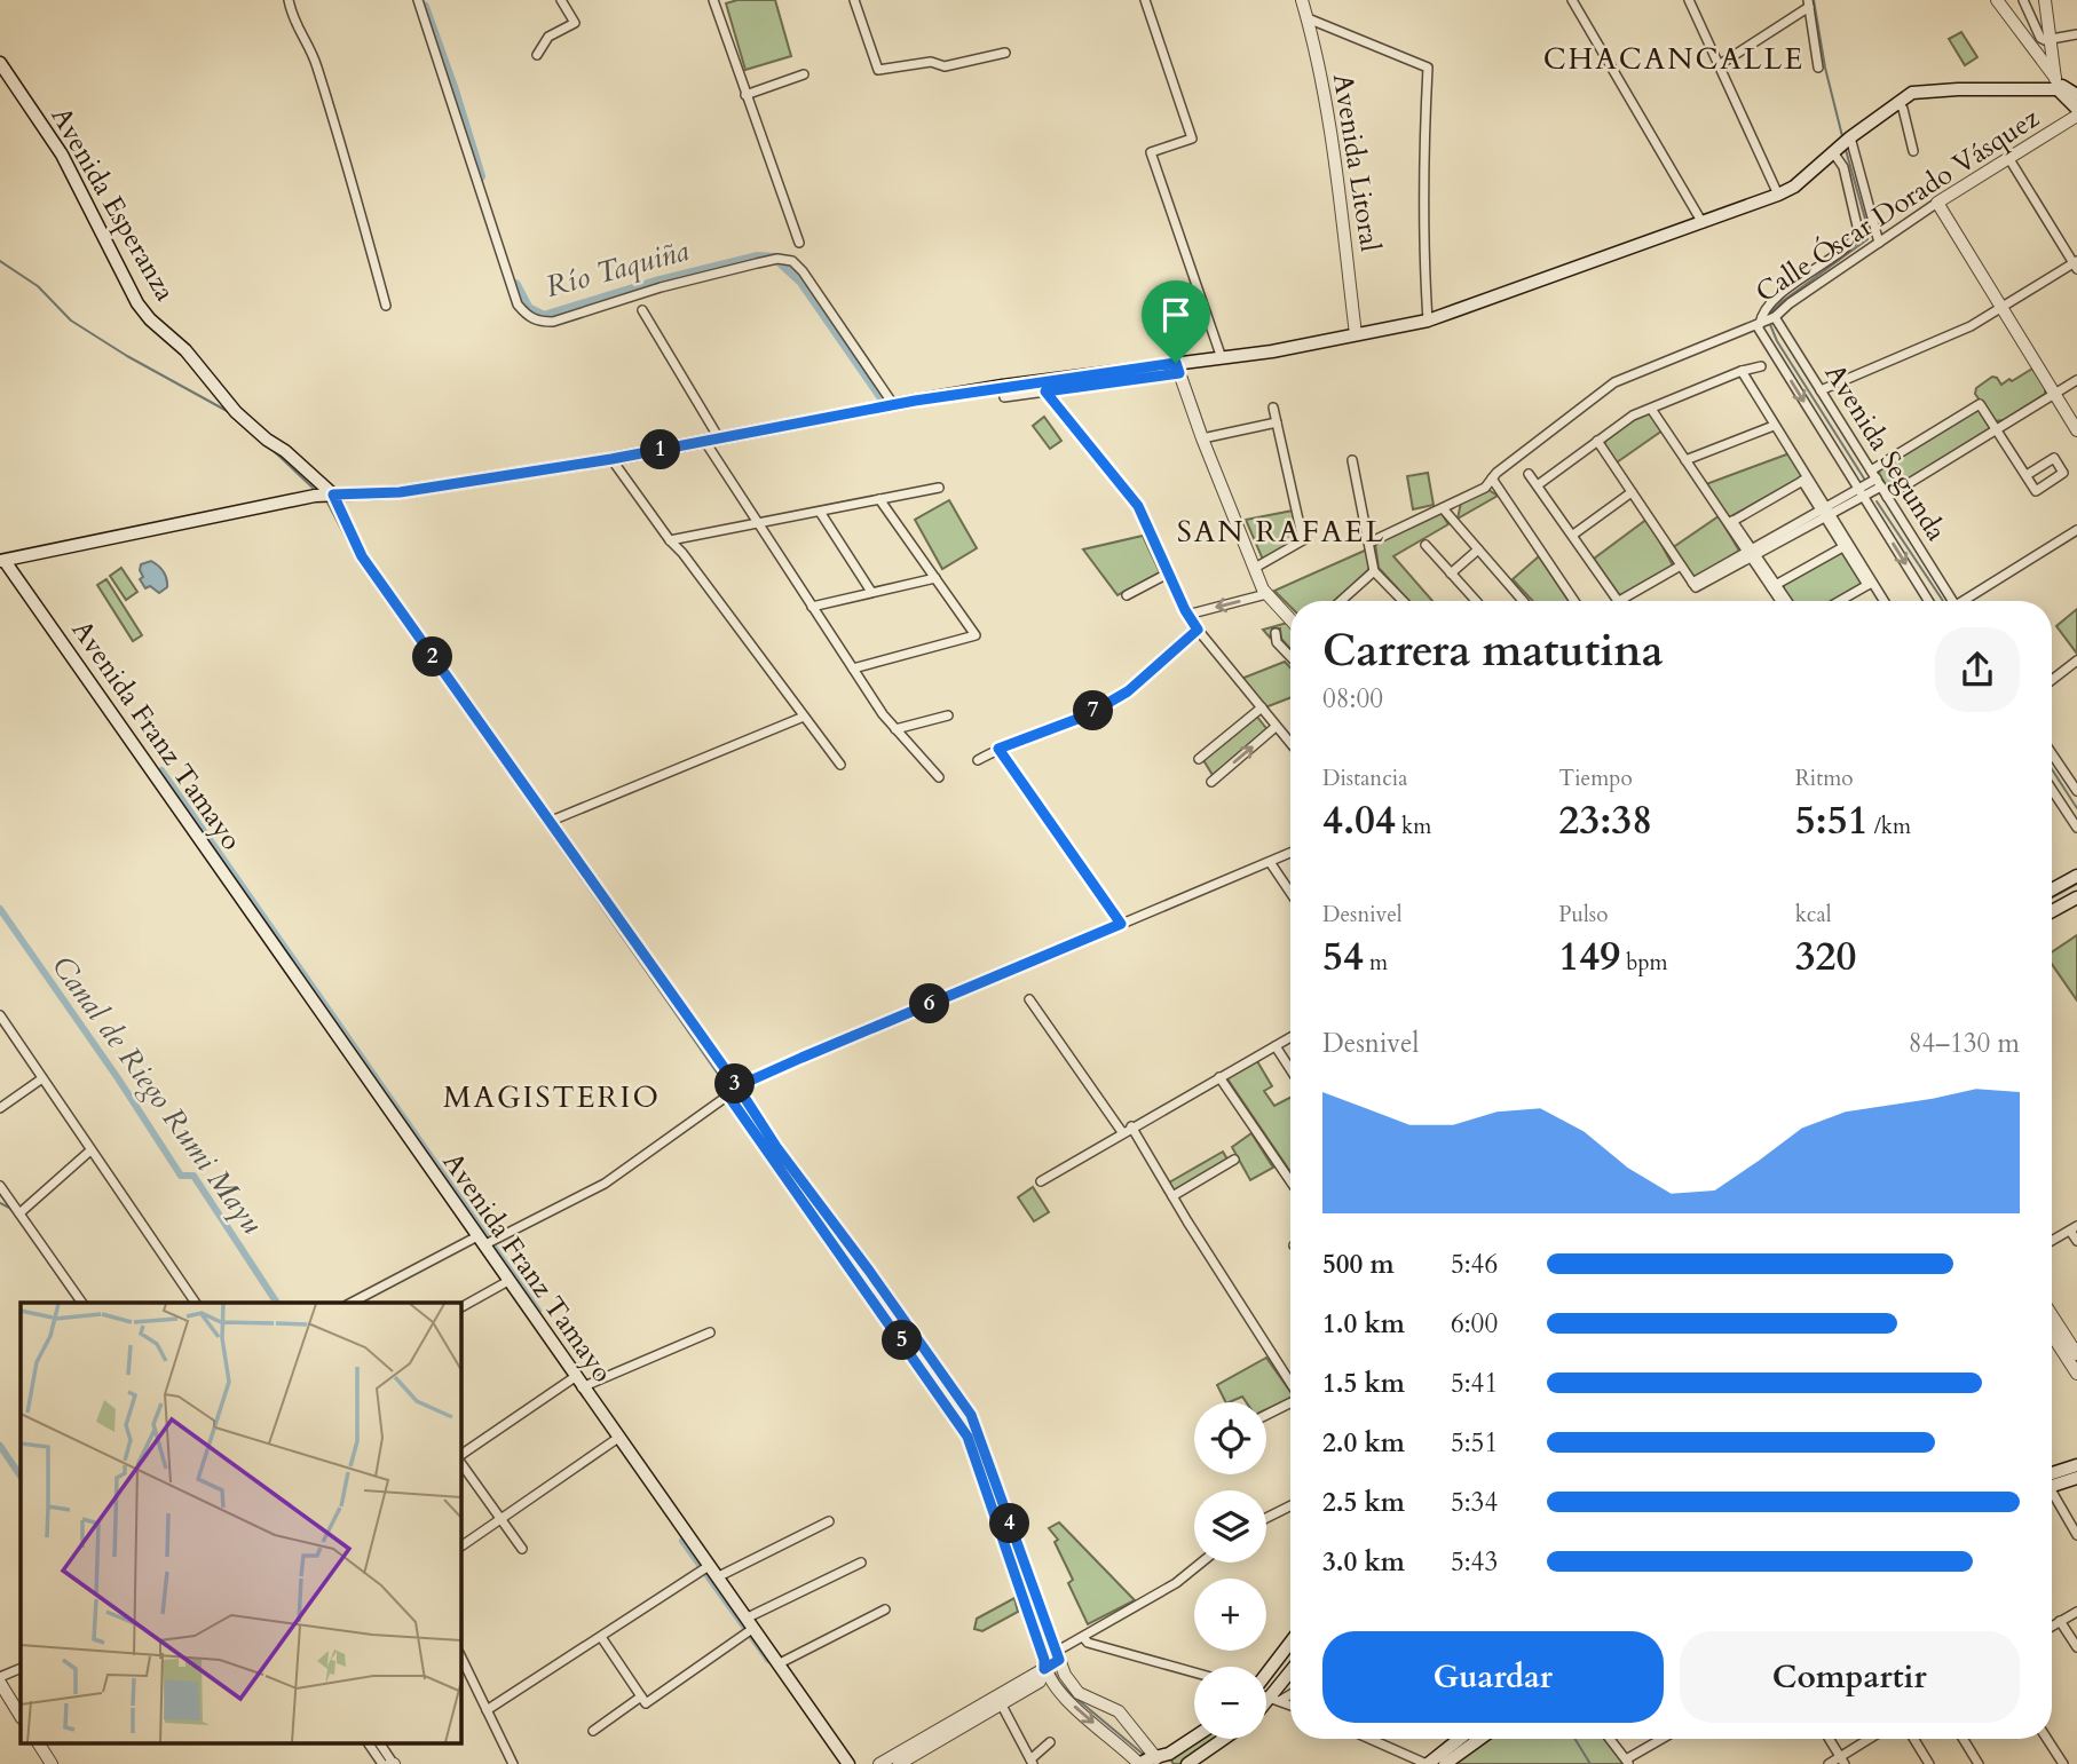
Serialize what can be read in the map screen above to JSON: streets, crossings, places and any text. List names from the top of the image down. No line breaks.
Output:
{"streets":{"main road":["Avenida Esperanza","Avenida Franz Tamayo"],"street":["Avenida Litoral","Calle Óscar Dorado Vásquez","Avenida Segunda"]},"crossings":[["Calle Óscar Dorado Vásquez","Avenida Segunda"]],"districts":["CHACANCALLE","SAN RAFAEL","MAGISTERIO"],"water":["Río Taquiña","Canal de Riego Rumi Mayu"],"page":{"pins":["1","2","7","6","3","5","4"],"heading":["Carrera matutina","08:00"],"stats":[["Distancia","4.04 km"],["Tiempo","23:38"],["Ritmo","5:51 /km"],["Desnivel","54 m"],["Pulso","149 bpm"],["kcal","320"]],"chart":["Desnivel","84–130 m"],"list":[{"name":"500 m","note":"5:46"},{"name":"1.0 km","note":"6:00"},{"name":"1.5 km","note":"5:41"},{"name":"2.0 km","note":"5:51"},{"name":"2.5 km","note":"5:34"},{"name":"3.0 km","note":"5:43"}],"map_buttons":["+","−"],"buttons":["Guardar","Compartir"]}}
